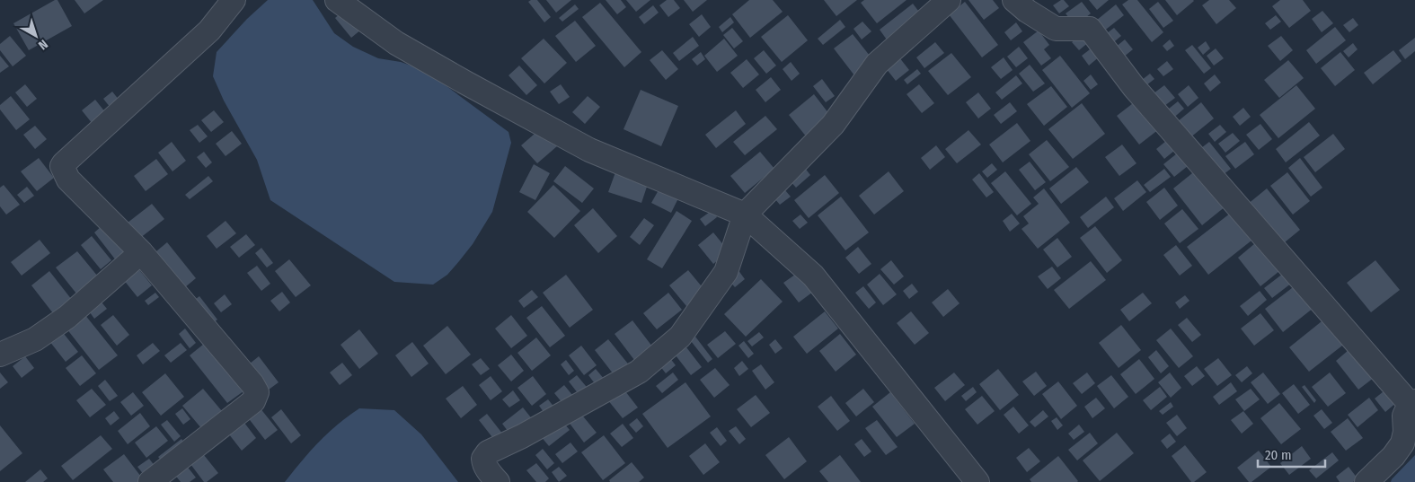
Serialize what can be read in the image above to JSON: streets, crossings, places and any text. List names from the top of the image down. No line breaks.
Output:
{"scale_bar":"20 m","north":"bottom right"}
